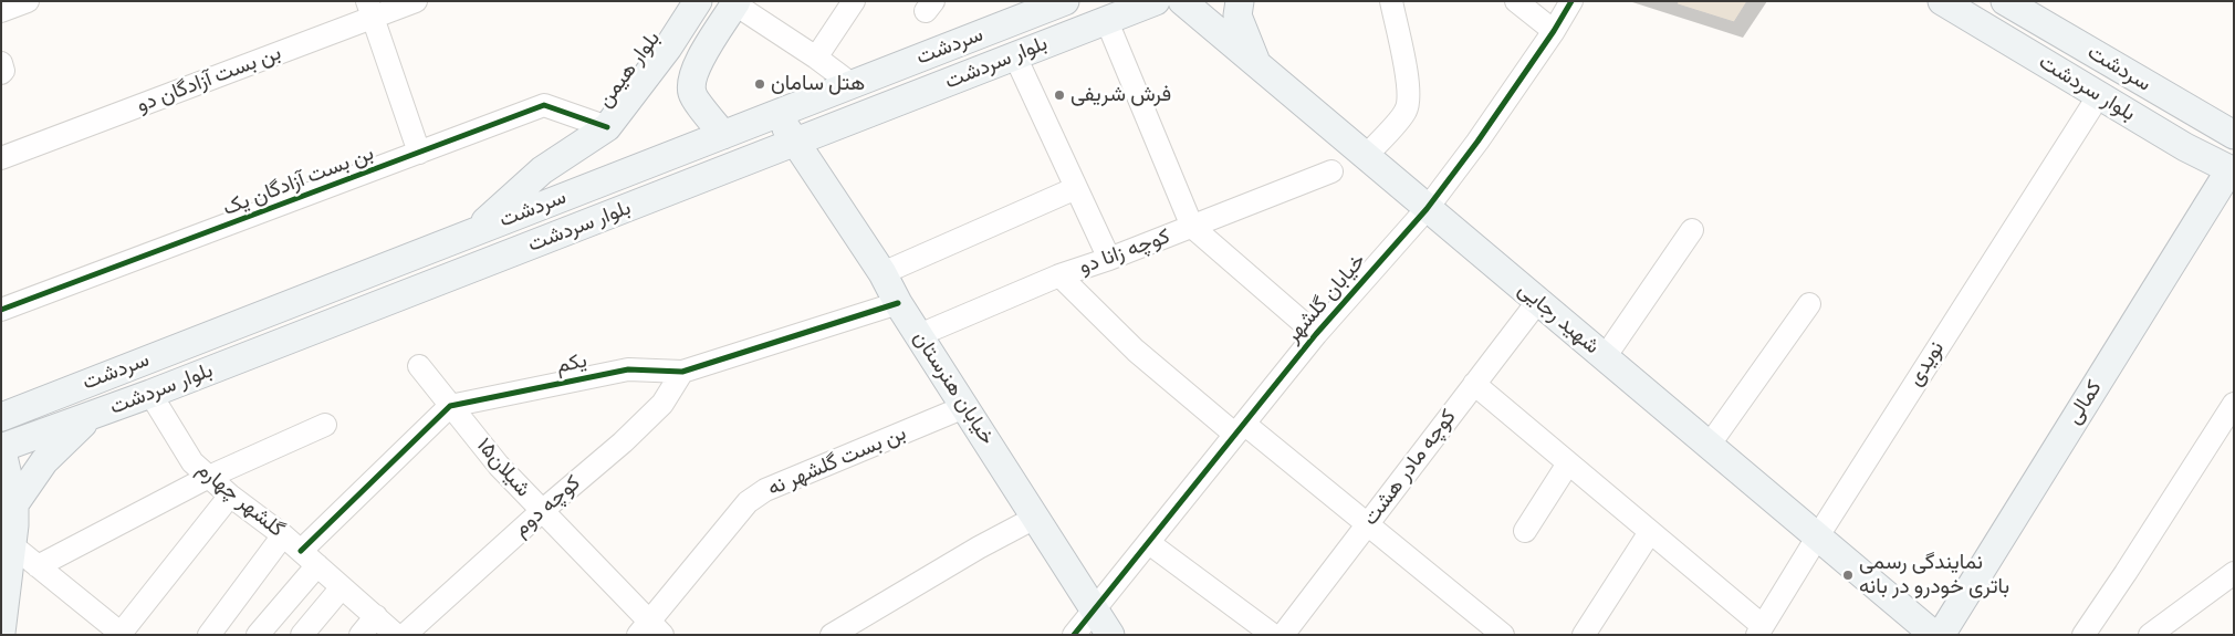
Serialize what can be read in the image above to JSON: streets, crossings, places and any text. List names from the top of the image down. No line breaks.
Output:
{"streets":{"main road":["سردشت","بلوار سردشت","بلوار هیمن","شهید رجایی","خیابان هنرستان","کمالی"],"street":["بن بست آزادگان دو","بن بست آزادگان یک","کوچه زانا دو","خیابان گلشهر","یکم","نویدی","بن بست گلشهر نه","شیلان۱۵","کوچه مادر هشت","گلشهر چهارم","کوچه دوم"]},"crossings":[["سردشت","بلوار هیمن"],["سردشت","خیابان هنرستان"],["بلوار سردشت","نویدی"],["بلوار سردشت","خیابان هنرستان"],["بلوار سردشت","کمالی"],["بلوار سردشت","گلشهر چهارم"],["بلوار هیمن","بن بست آزادگان یک"],["کوچه زانا دو","خیابان هنرستان"],["خیابان گلشهر","شهید رجایی"],["خیابان گلشهر","خیابان هنرستان"],["شهید رجایی","نویدی"],["شهید رجایی","کوچه مادر هشت"],["یکم","خیابان هنرستان"],["یکم","شیلان۱۵"],["یکم","کوچه دوم"],["خیابان هنرستان","بن بست گلشهر نه"],["بن بست گلشهر نه","شیلان۱۵"],["شیلان۱۵","کوچه دوم"]],"places":["هتل سامان","فرش شریفی","نمایندگی رسمی باتری خودرو در بانه"]}
